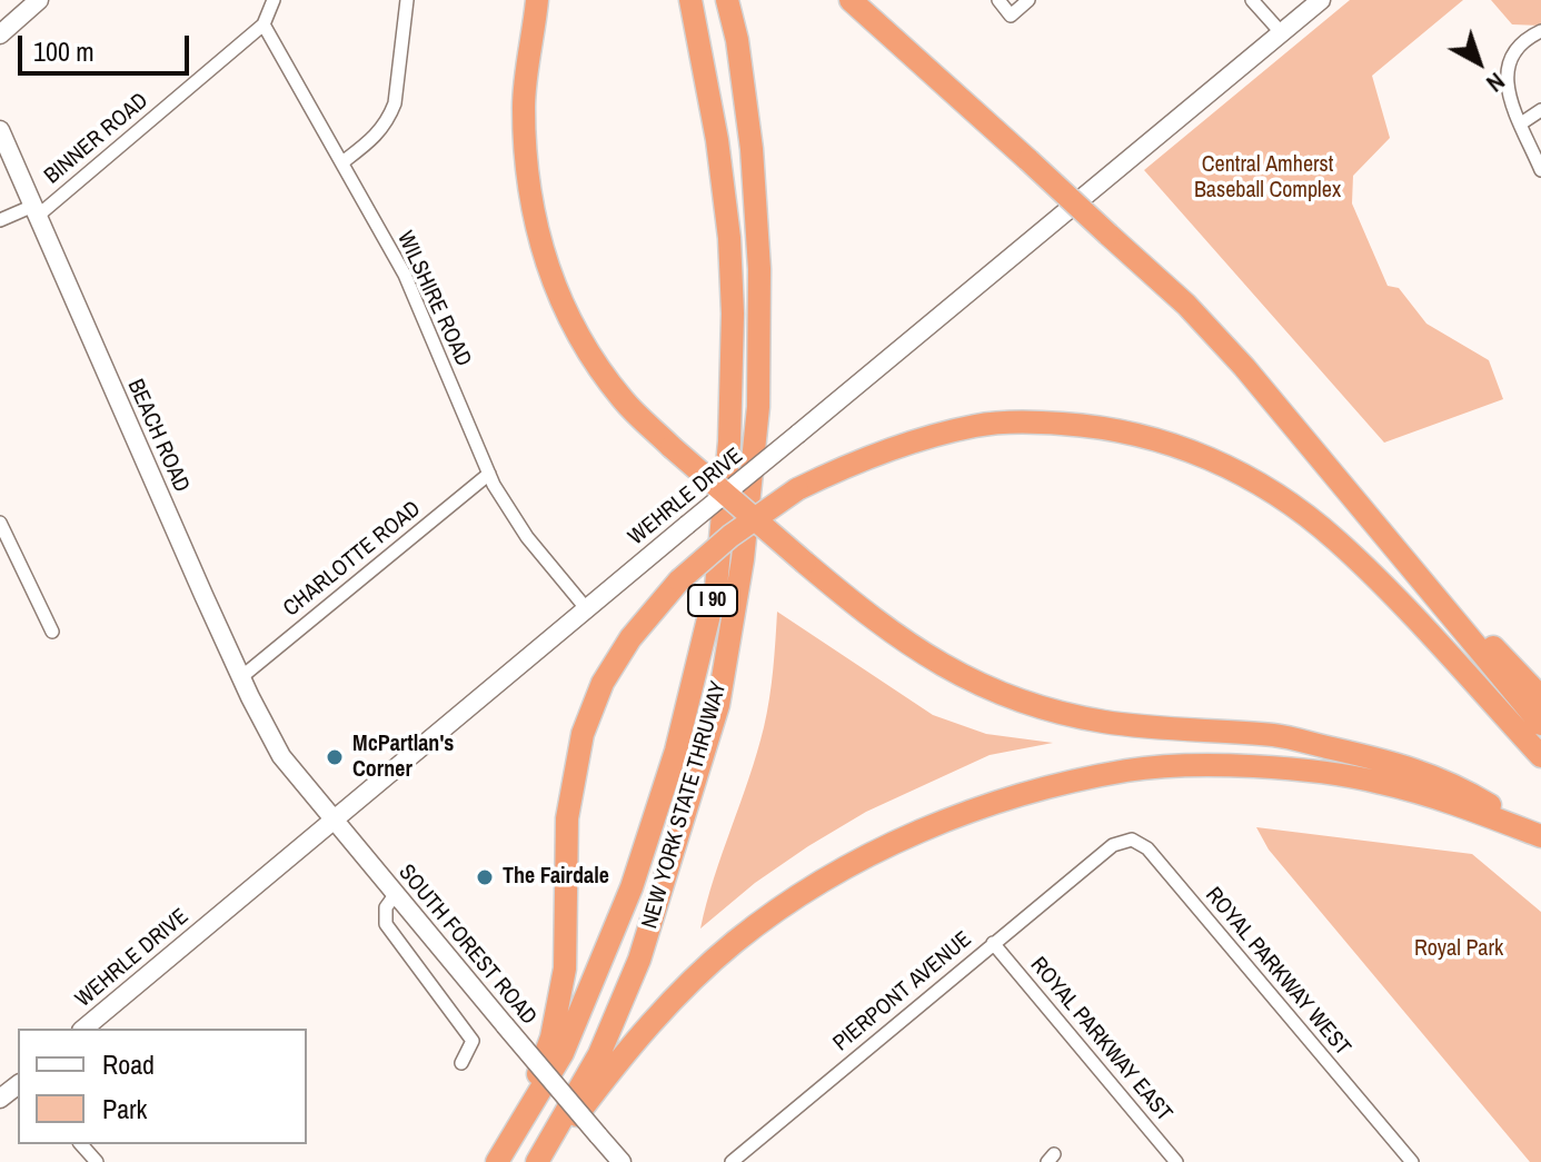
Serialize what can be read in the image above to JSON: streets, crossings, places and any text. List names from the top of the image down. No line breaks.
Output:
{"streets":{"highway":["I 90","NEW YORK STATE THRUWAY"],"street":["BINNER ROAD","WILSHIRE ROAD","BEACH ROAD","WEHRLE DRIVE","CHARLOTTE ROAD","SOUTH FOREST ROAD","ROYAL PARKWAY WEST","PIERPONT AVENUE","ROYAL PARKWAY EAST"]},"crossings":[["BINNER ROAD","WILSHIRE ROAD"],["BINNER ROAD","BEACH ROAD"],["WILSHIRE ROAD","WEHRLE DRIVE"],["WILSHIRE ROAD","CHARLOTTE ROAD"],["BEACH ROAD","CHARLOTTE ROAD"],["BEACH ROAD","SOUTH FOREST ROAD"],["WEHRLE DRIVE","SOUTH FOREST ROAD"],["ROYAL PARKWAY WEST","PIERPONT AVENUE"],["PIERPONT AVENUE","ROYAL PARKWAY EAST"]],"parks":["Central Amherst Baseball Complex","Royal Park"],"places":["McPartlan's Corner","The Fairdale"],"legend":["Road","Park"],"scale_bar":"100 m","north":"bottom right"}
